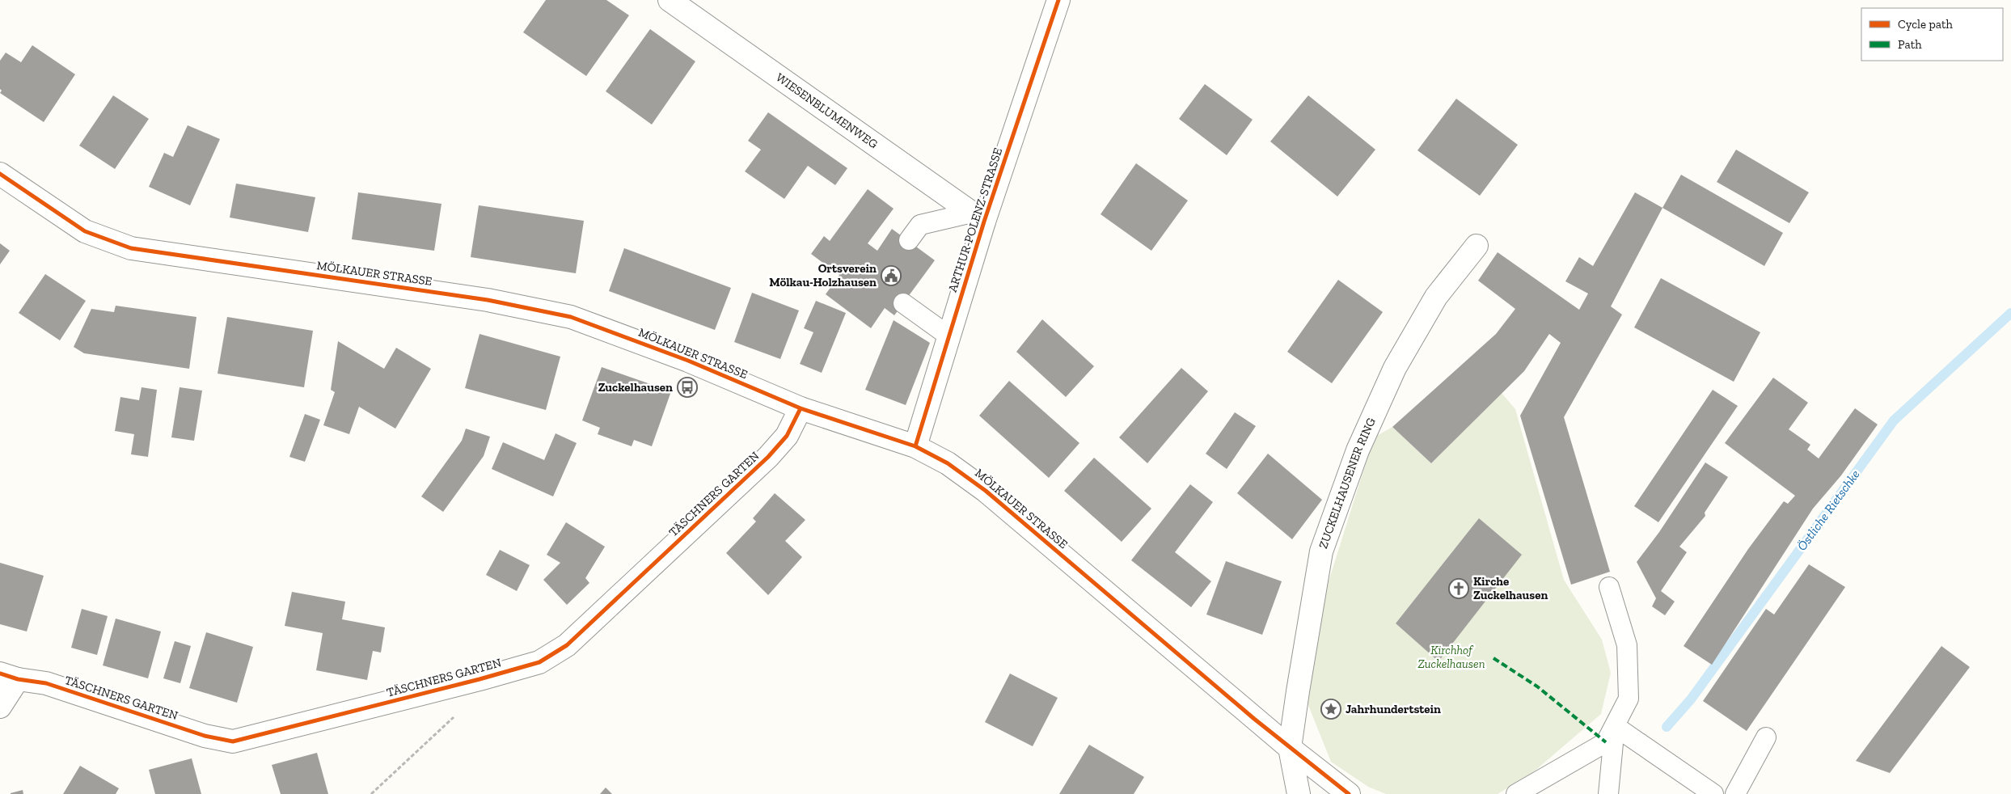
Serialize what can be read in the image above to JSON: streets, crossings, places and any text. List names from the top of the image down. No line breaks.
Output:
{"streets":{"street":["WIESENBLUMENWEG","ARTHUR-POLENZ-STRASSE","MÖLKAUER STRASSE","ZUCKELHAUSENER RING","TÄSCHNERS GARTEN"]},"crossings":[["WIESENBLUMENWEG","ARTHUR-POLENZ-STRASSE"],["ARTHUR-POLENZ-STRASSE","MÖLKAUER STRASSE"],["MÖLKAUER STRASSE","ZUCKELHAUSENER RING"],["MÖLKAUER STRASSE","TÄSCHNERS GARTEN"]],"water":["Östliche Rietschke"],"parks":["Kirchhof Zuckelhausen"],"places":{"public building":["Ortsverein Mölkau-Holzhausen"],"bus stop":["Zuckelhausen"],"church":["Kirche Zuckelhausen"],"place":["Jahrhundertstein"]},"legend":["Cycle path","Path"]}
